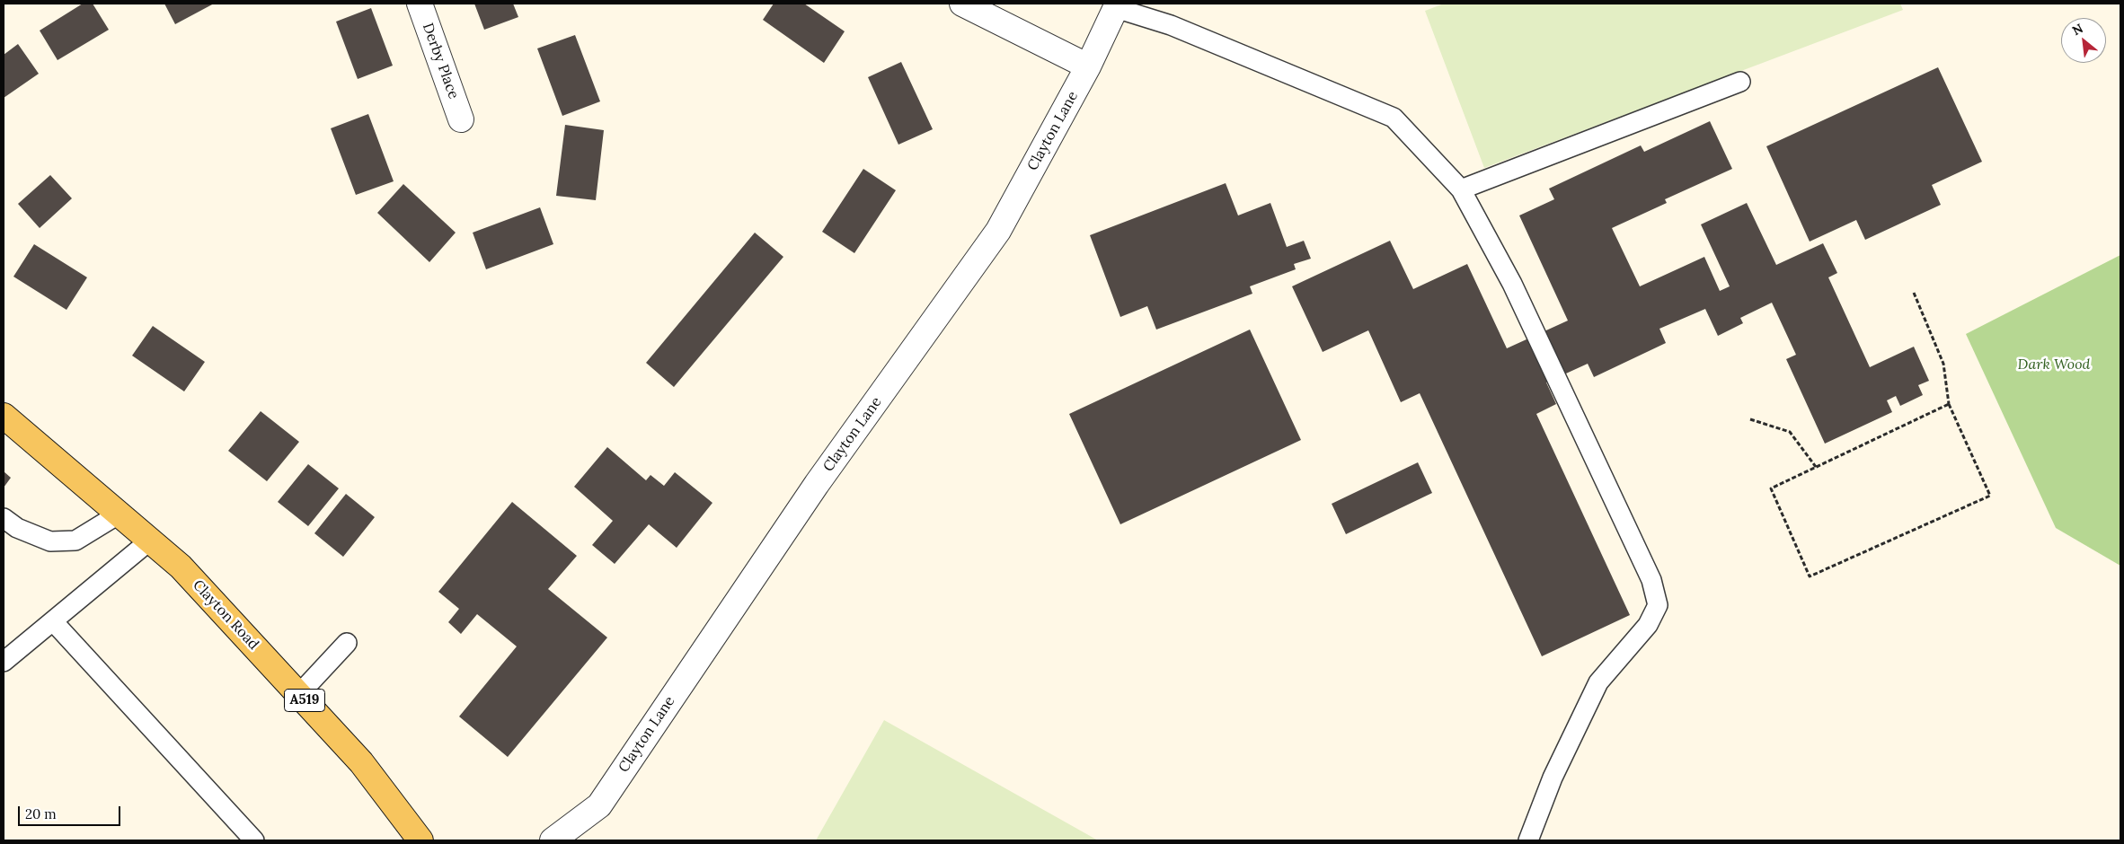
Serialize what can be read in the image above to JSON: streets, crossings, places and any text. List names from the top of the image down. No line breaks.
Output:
{"streets":{"main road":["Clayton Road","A519"],"street":["Derby Place","Clayton Lane"]},"parks":["Dark Wood"],"scale_bar":"20 m","north":"top left"}
